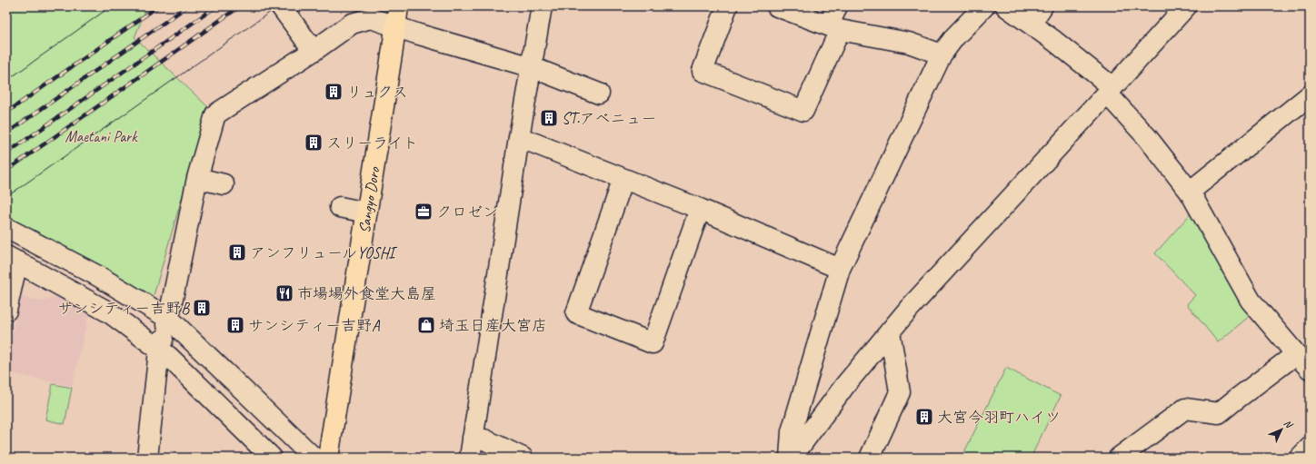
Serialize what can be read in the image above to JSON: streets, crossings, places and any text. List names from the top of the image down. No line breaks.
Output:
{"streets":{"main road":["Sangyo Doro"]},"parks":["Maetani Park"],"places":{"building":["リュクス","ST.アベニュー","スリーライト","アンフリュールYOSHI","サンシティー吉野B","サンシティー吉野A","大宮今羽町ハイツ"],"office":["クロゼン"],"restaurant":["市場場外食堂大島屋"],"shop":["埼玉日産大宮店"]},"north":"top right"}
